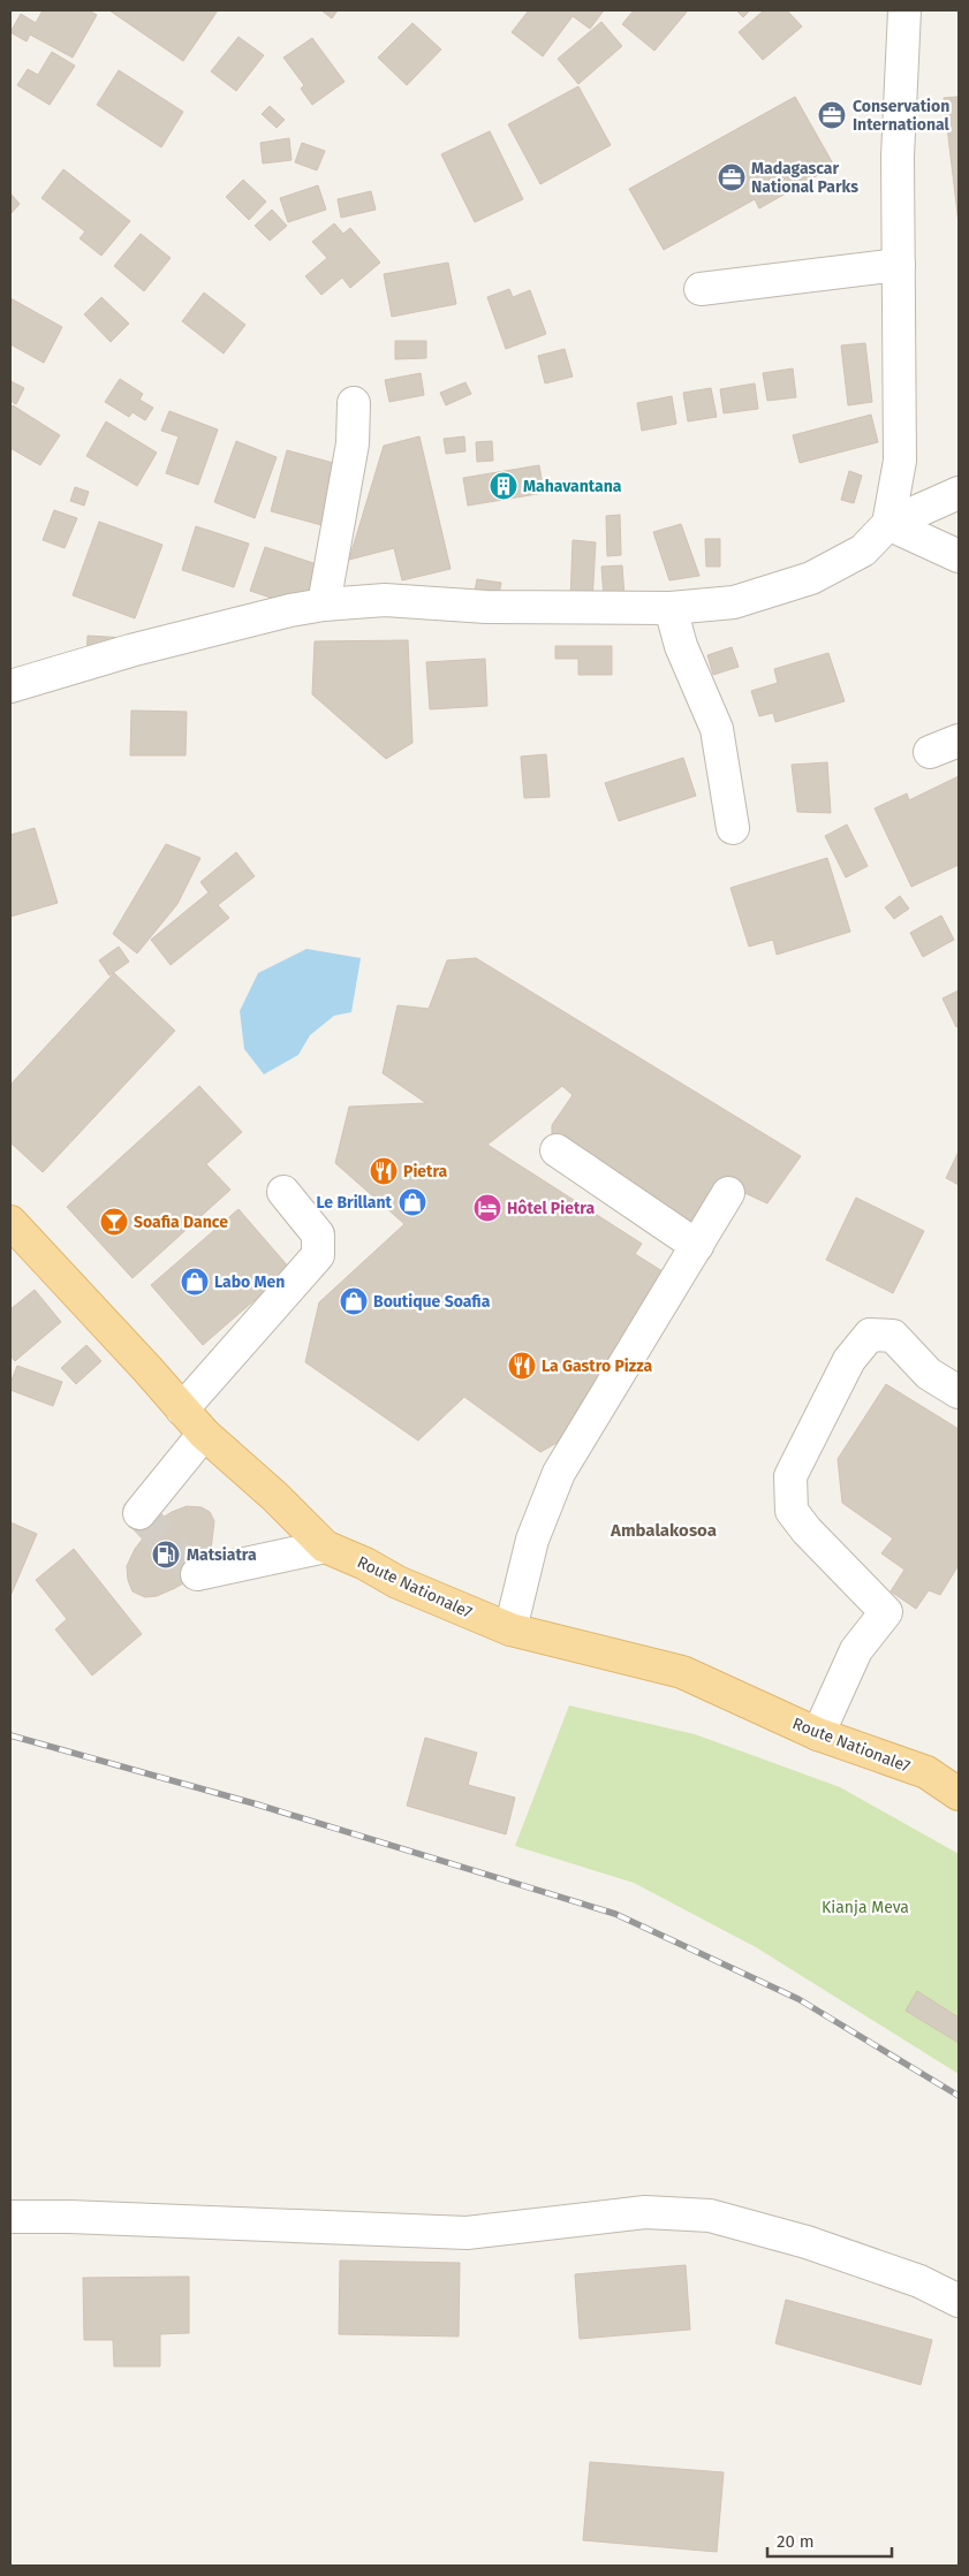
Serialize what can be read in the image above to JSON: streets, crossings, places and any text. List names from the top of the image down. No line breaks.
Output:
{"streets":{"main road":["Route Nationale7"]},"districts":["Ambalakosoa"],"parks":["Kianja Meva"],"places":{"office":["Conservation International","Madagascar National Parks"],"building":["Mahavantana"],"restaurant":["Pietra","La Gastro Pizza"],"shop":["Le Brillant","Labo Men","Boutique Soafia"],"hotel":["Hôtel Pietra"],"bar":["Soafia Dance"],"fuel station":["Matsiatra"]},"scale_bar":"20 m"}
